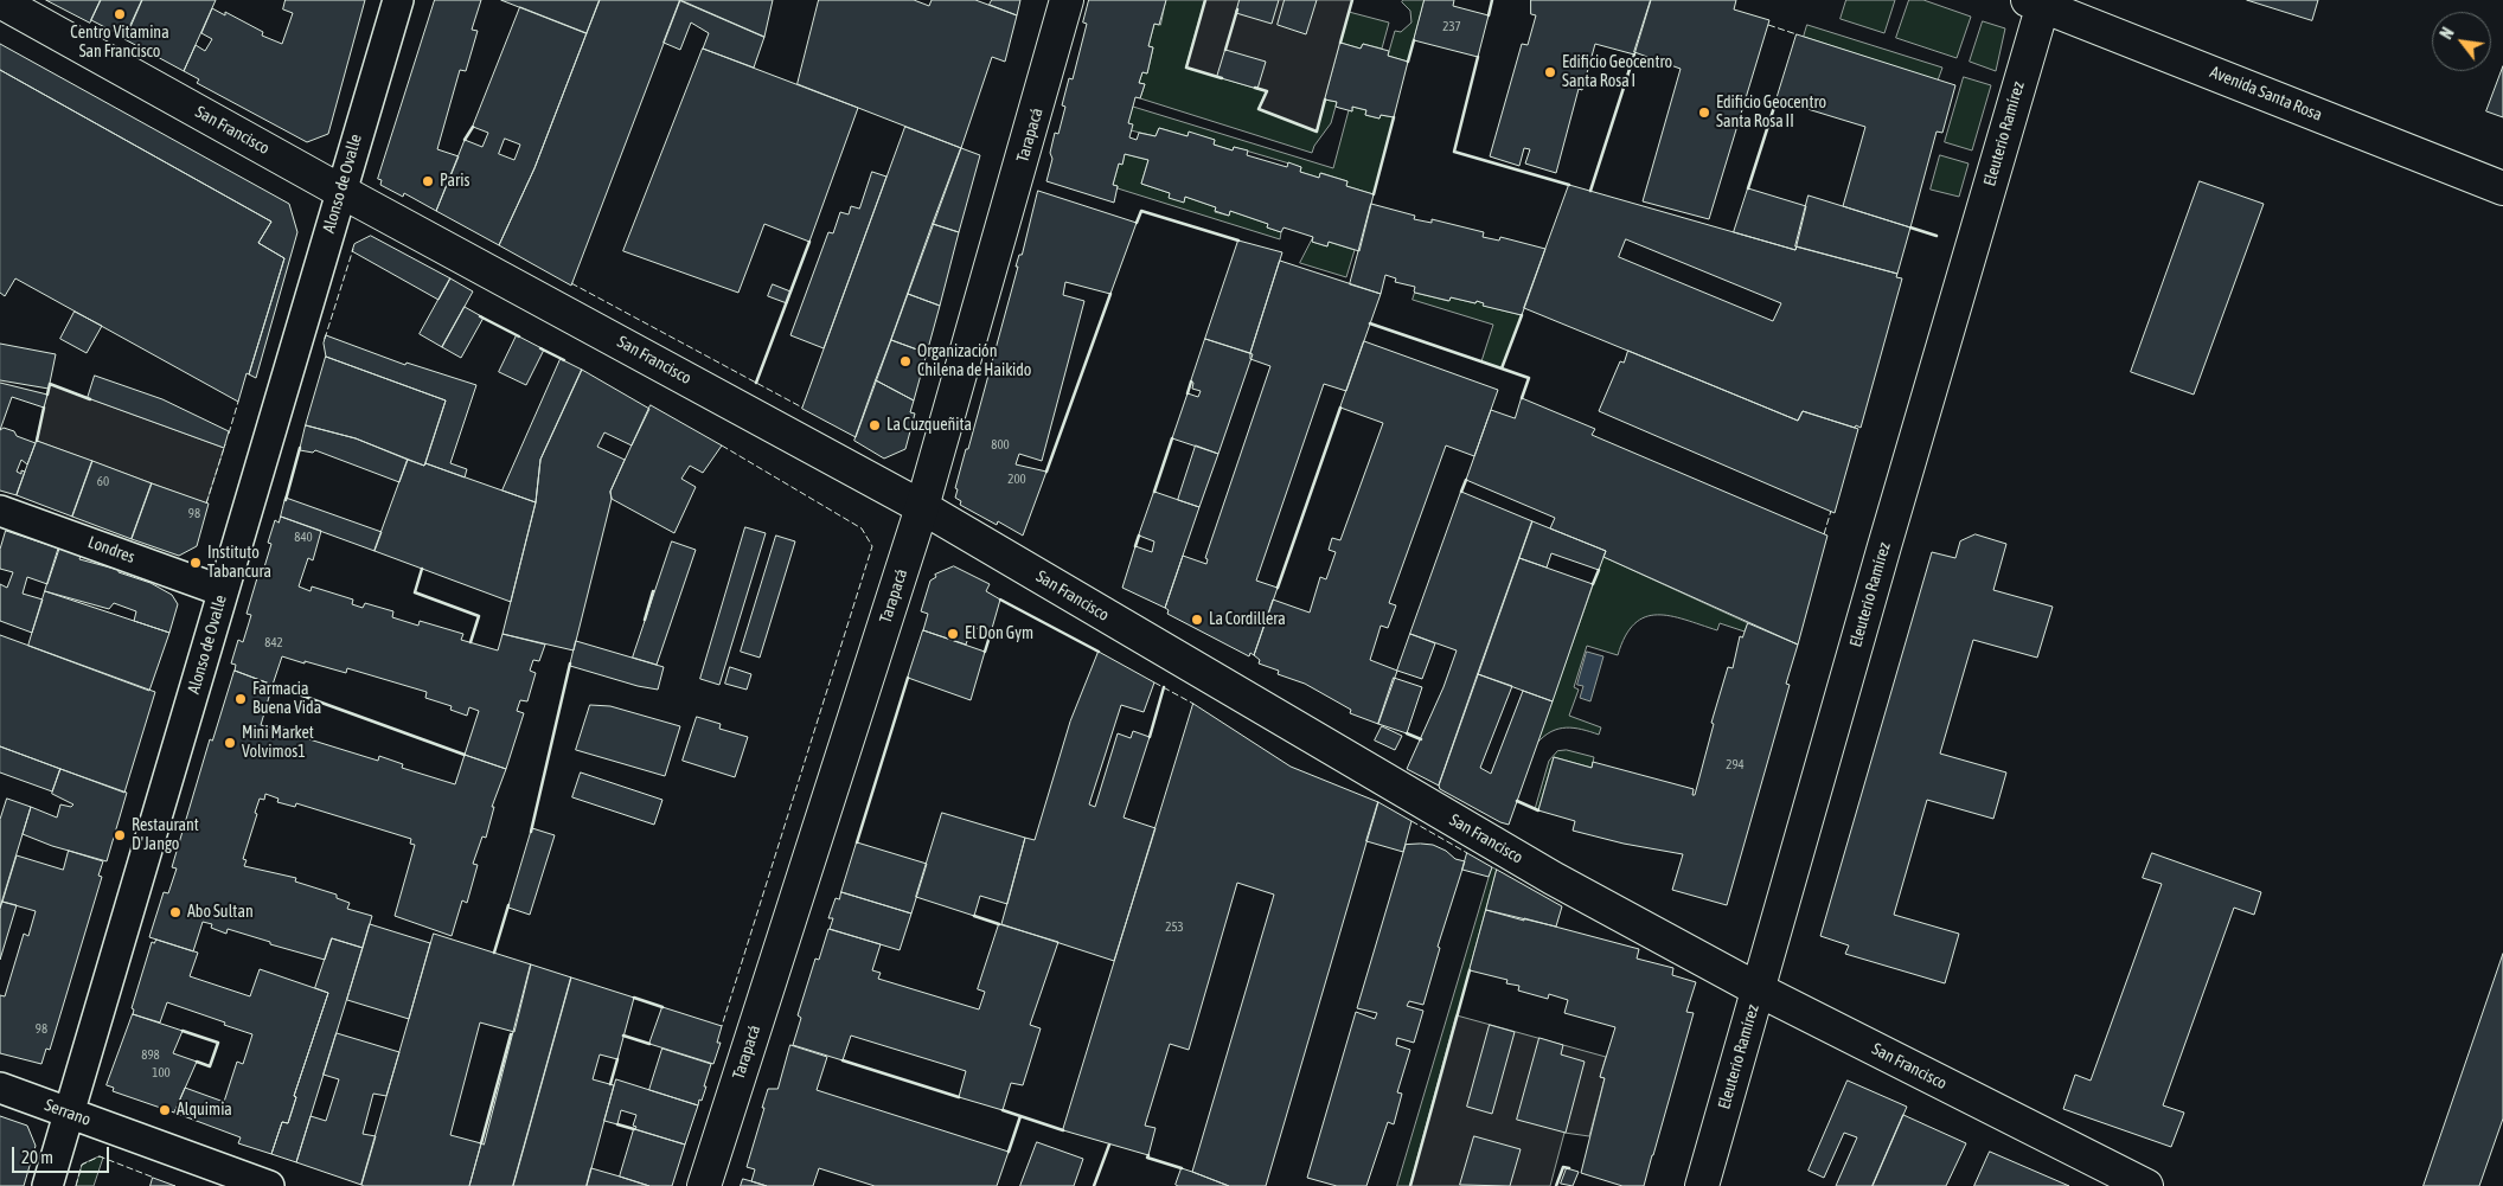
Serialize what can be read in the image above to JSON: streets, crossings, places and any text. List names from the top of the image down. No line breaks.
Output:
{"streets":{"main road":["Avenida Santa Rosa","San Francisco","Eleuterio Ramírez","Tarapacá"],"street":["Alonso de Ovalle","Londres","Serrano"]},"crossings":[["Avenida Santa Rosa","Eleuterio Ramírez"],["San Francisco","Eleuterio Ramírez"],["San Francisco","Tarapacá"],["San Francisco","Alonso de Ovalle"],["Alonso de Ovalle","Londres"],["Alonso de Ovalle","Serrano"]],"places":["Centro Vitamina San Francisco","Edificio Geocentro Santa Rosa I","Edificio Geocentro Santa Rosa II","Paris","Organización Chilena de Haikido","La Cuzqueñita","Instituto Tabancura","La Cordillera","El Don Gym","Farmacia Buena Vida","Mini Market Volvimos1","Restaurant D'Jango","Abo Sultan","Alquimia"],"house_numbers":["237","800","200","60","98","840","842","294","253","98","898","100"],"scale_bar":"20 m","north":"top left"}
